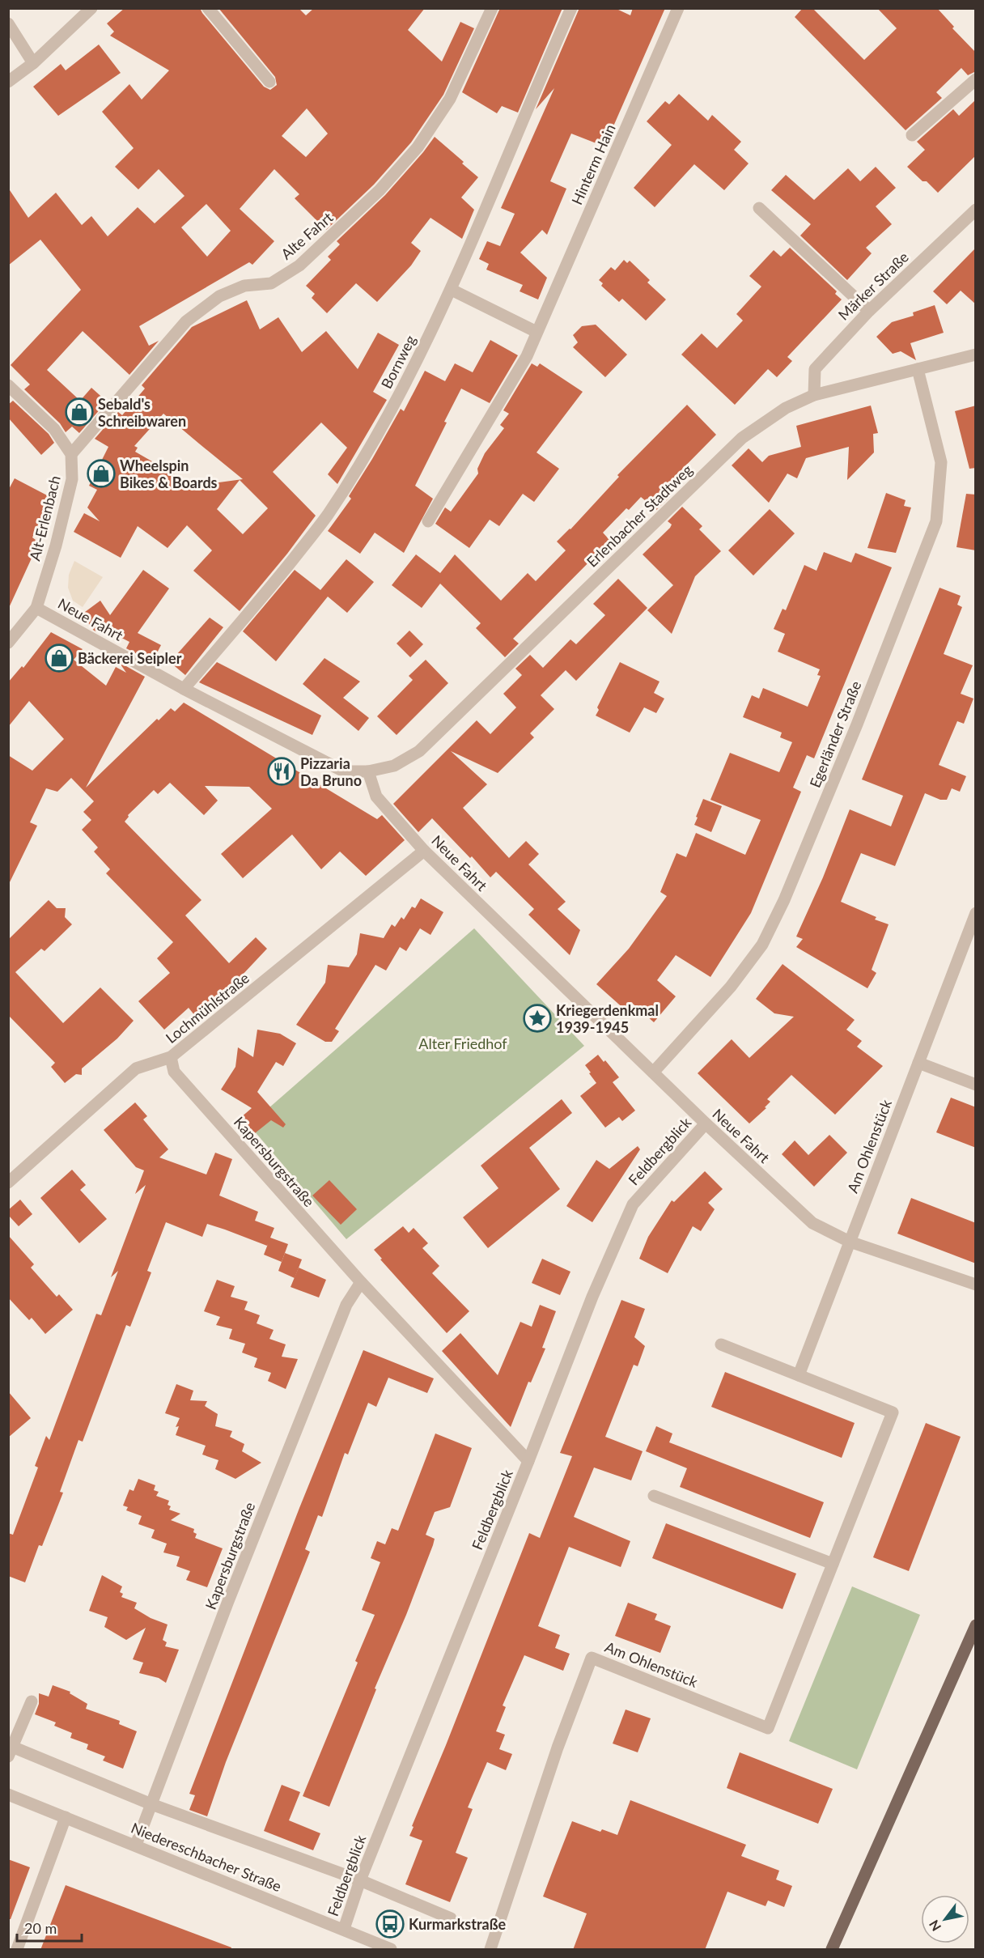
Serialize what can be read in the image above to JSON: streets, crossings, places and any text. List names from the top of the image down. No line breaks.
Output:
{"streets":{"street":["Hinterm Hain","Alte Fahrt","Märker Straße","Bornweg","Erlenbacher Stadtweg","Alt-Erlenbach","Neue Fahrt","Egerländer Straße","Lochmühlstraße","Am Ohlenstück","Feldbergblick","Kapersburgstraße","Niedereschbacher Straße"]},"crossings":[["Alte Fahrt","Alt-Erlenbach"],["Märker Straße","Erlenbacher Stadtweg"],["Bornweg","Neue Fahrt"],["Erlenbacher Stadtweg","Neue Fahrt"],["Erlenbacher Stadtweg","Egerländer Straße"],["Alt-Erlenbach","Neue Fahrt"],["Neue Fahrt","Egerländer Straße"],["Neue Fahrt","Lochmühlstraße"],["Neue Fahrt","Am Ohlenstück"],["Neue Fahrt","Feldbergblick"],["Lochmühlstraße","Kapersburgstraße"],["Feldbergblick","Kapersburgstraße"],["Feldbergblick","Niedereschbacher Straße"],["Kapersburgstraße","Niedereschbacher Straße"]],"parks":["Alter Friedhof"],"places":{"shop":["Sebald's Schreibwaren","Wheelspin Bikes & Boards","Bäckerei Seipler"],"restaurant":["Pizzaria Da Bruno"],"place":["Kriegerdenkmal 1939-1945"],"bus stop":["Kurmarkstraße"]},"scale_bar":"20 m","north":"bottom left"}
